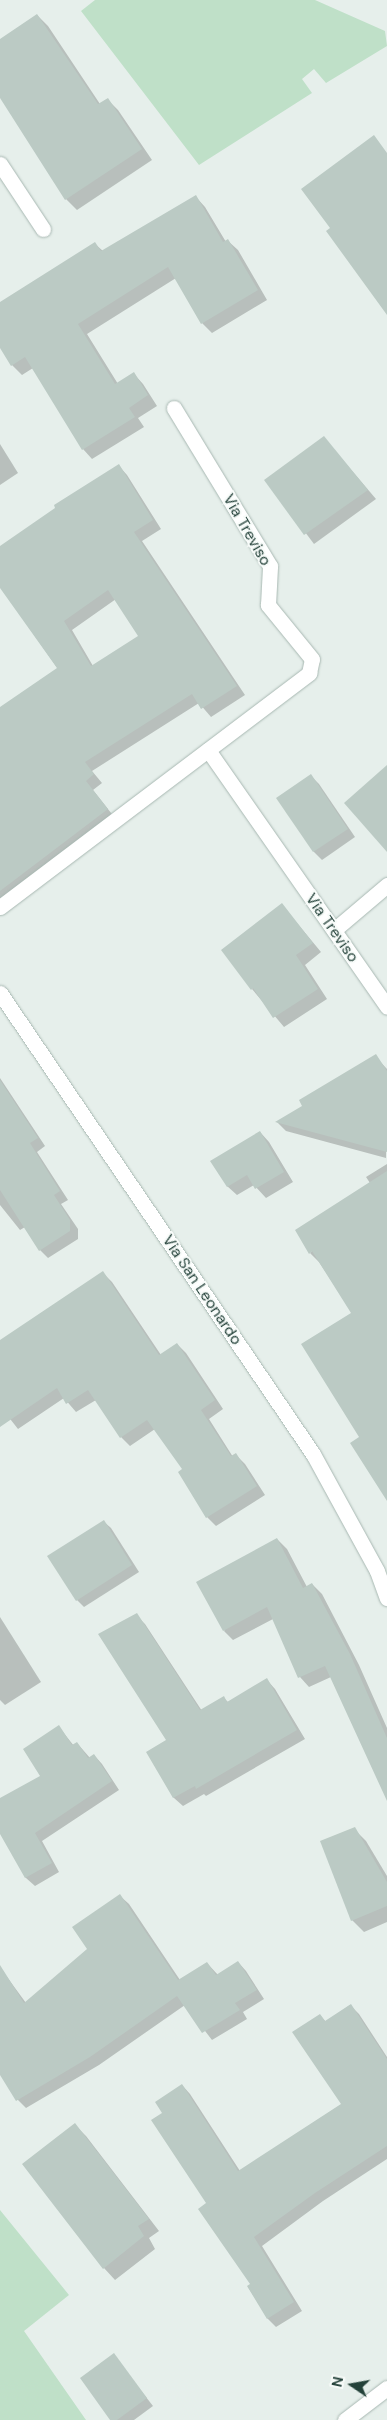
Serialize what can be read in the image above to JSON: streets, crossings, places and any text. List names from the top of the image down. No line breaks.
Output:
{"streets":{"street":["Via Treviso","Via San Leonardo"]},"north":"left"}
